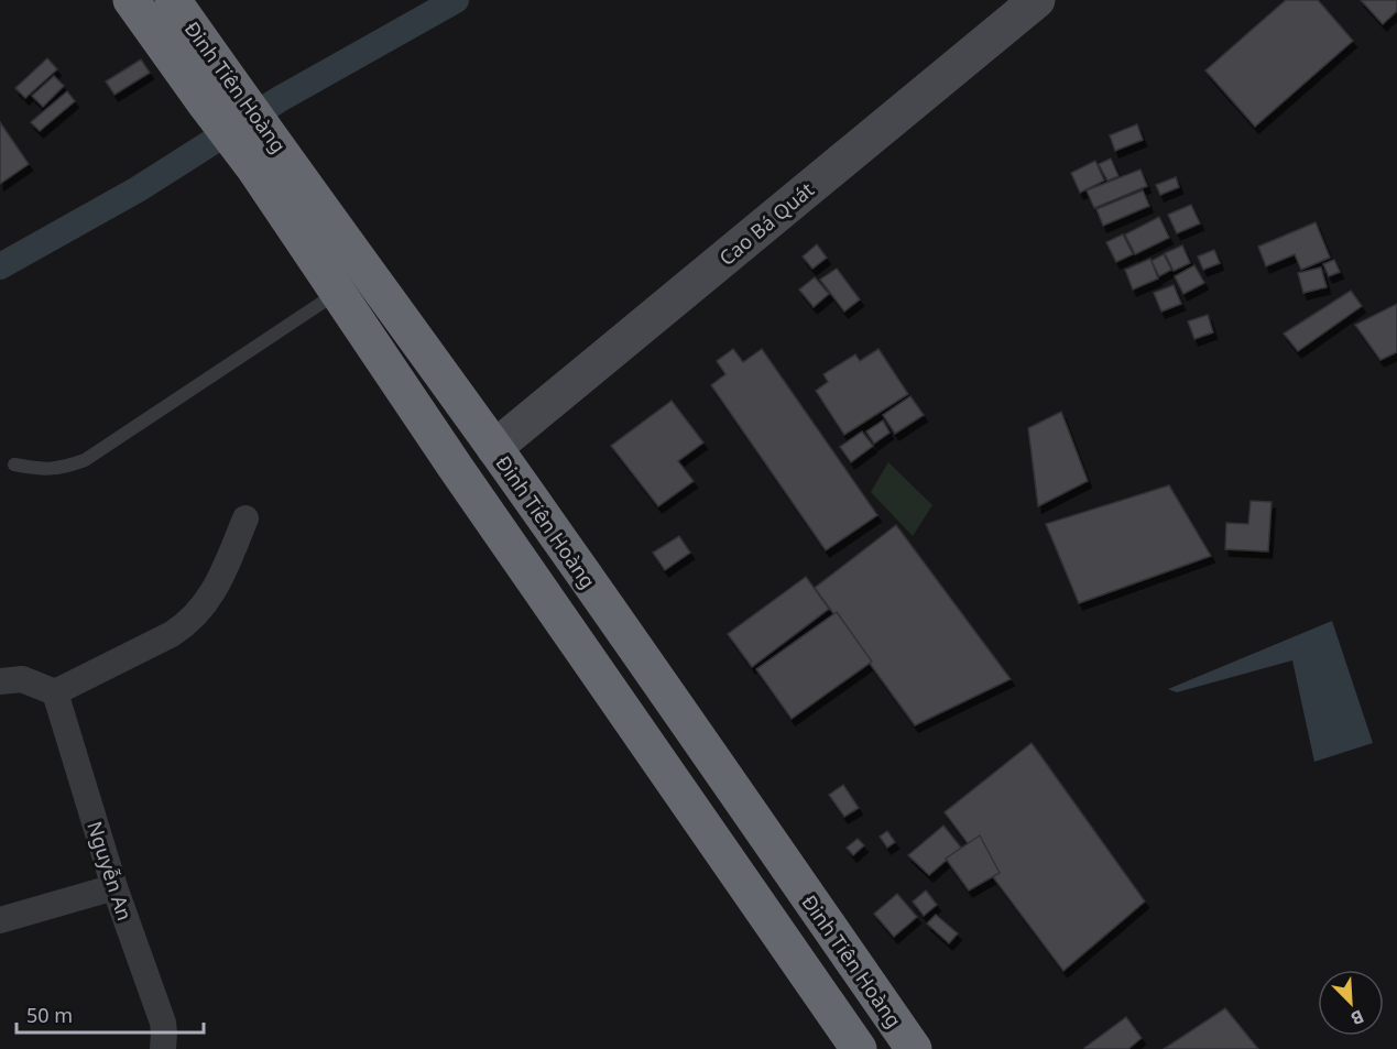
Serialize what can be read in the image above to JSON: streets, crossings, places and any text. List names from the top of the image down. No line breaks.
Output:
{"streets":{"highway":["Đinh Tiên Hoàng"],"street":["Cao Bá Quát","Nguyễn An"]},"crossings":[["Đinh Tiên Hoàng","Cao Bá Quát"]],"scale_bar":"50 m","north":"bottom right"}
